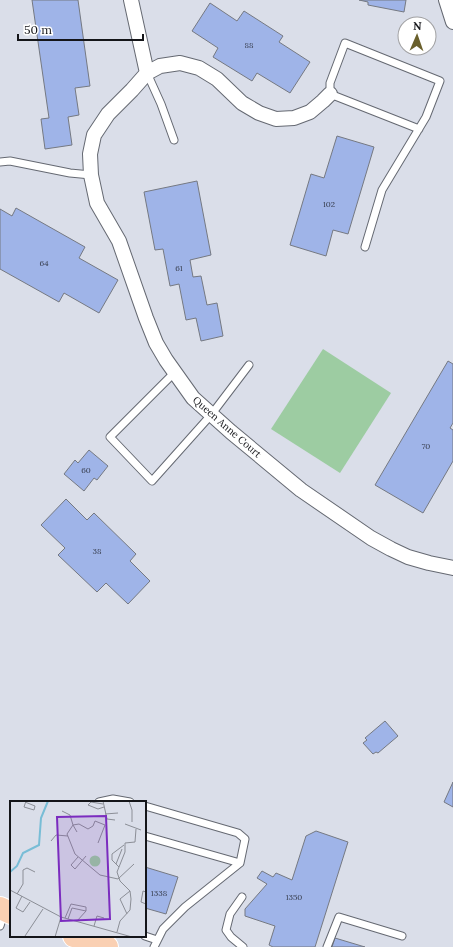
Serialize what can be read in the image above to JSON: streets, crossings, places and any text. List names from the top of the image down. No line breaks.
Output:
{"streets":{"street":["Queen Anne Court"]},"house_numbers":["88","102","64","61","70","60","38","1338","1350"],"scale_bar":"50 m","north":"top"}
